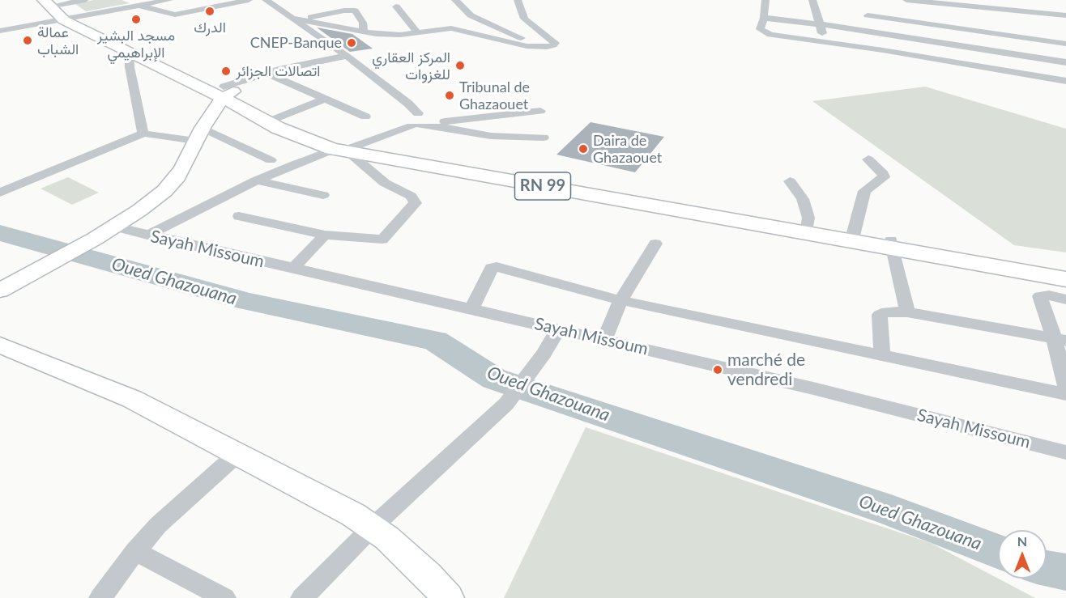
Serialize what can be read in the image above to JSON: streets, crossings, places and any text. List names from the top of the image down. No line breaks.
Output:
{"streets":{"main road":["RN 99"],"street":["Sayah Missoum"]},"water":["Oued Ghazouana"],"places":["الدرك","مسجد البشير الإبراهيمي","عمالة الشباب","CNEP-Banque","المركز العقاري للغزوات","اتصالات الجزائر","Tribunal de Ghazaouet","Daira de Ghazaouet","marché de vendredi"],"north":"top"}
